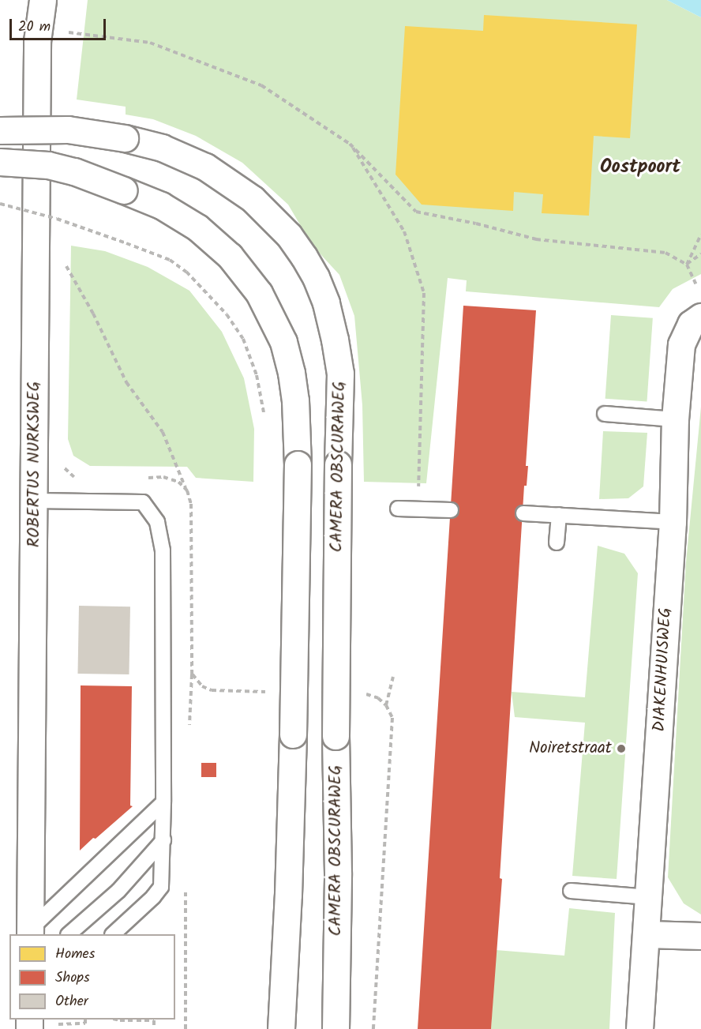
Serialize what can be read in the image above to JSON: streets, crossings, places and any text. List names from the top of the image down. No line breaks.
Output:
{"streets":{"main road":["ROBERTUS NURKSWEG","CAMERA OBSCURAWEG","DIAKENHUISWEG"]},"districts":["Oostpoort"],"places":["Noiretstraat"],"legend":["Homes","Shops","Other"],"scale_bar":"20 m"}
